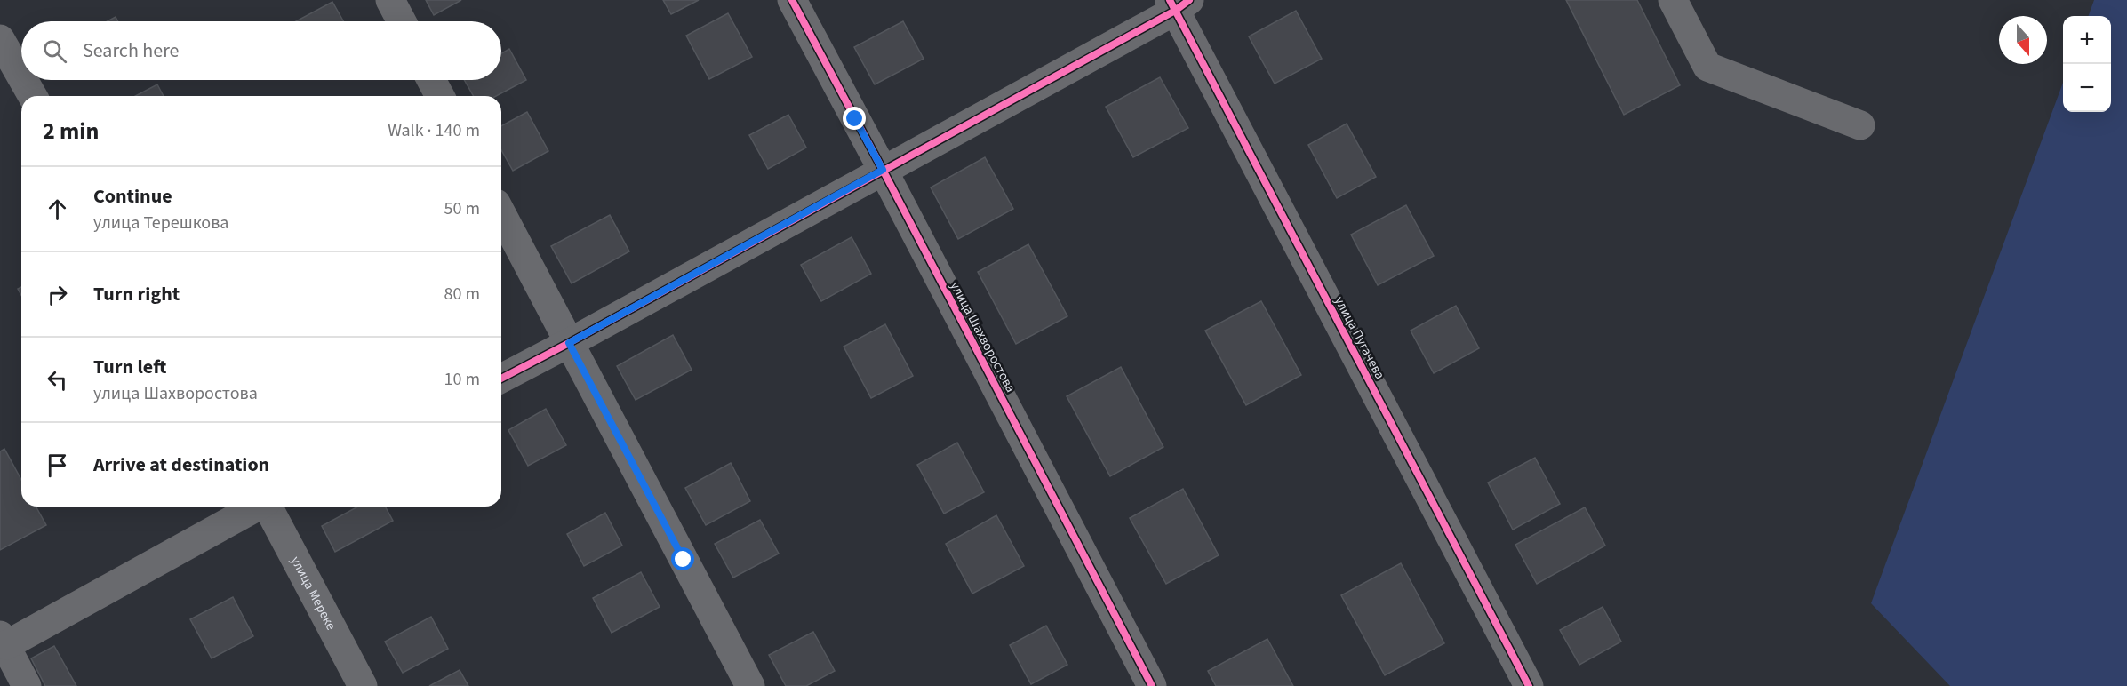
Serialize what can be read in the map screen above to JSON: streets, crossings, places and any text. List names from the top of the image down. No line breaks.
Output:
{"streets":{"street":["улица Шахворостова","улица Пугачева","улица Мереке"]},"north":"bottom","page":{"map_buttons":["+","−"],"search":"Search here","heading":["2 min","Walk · 140 m"],"list":[["Continue","улица Терешкова","50 m"],["Turn right","80 m"],["Turn left","улица Шахворостова","10 m"],"Arrive at destination"]}}
